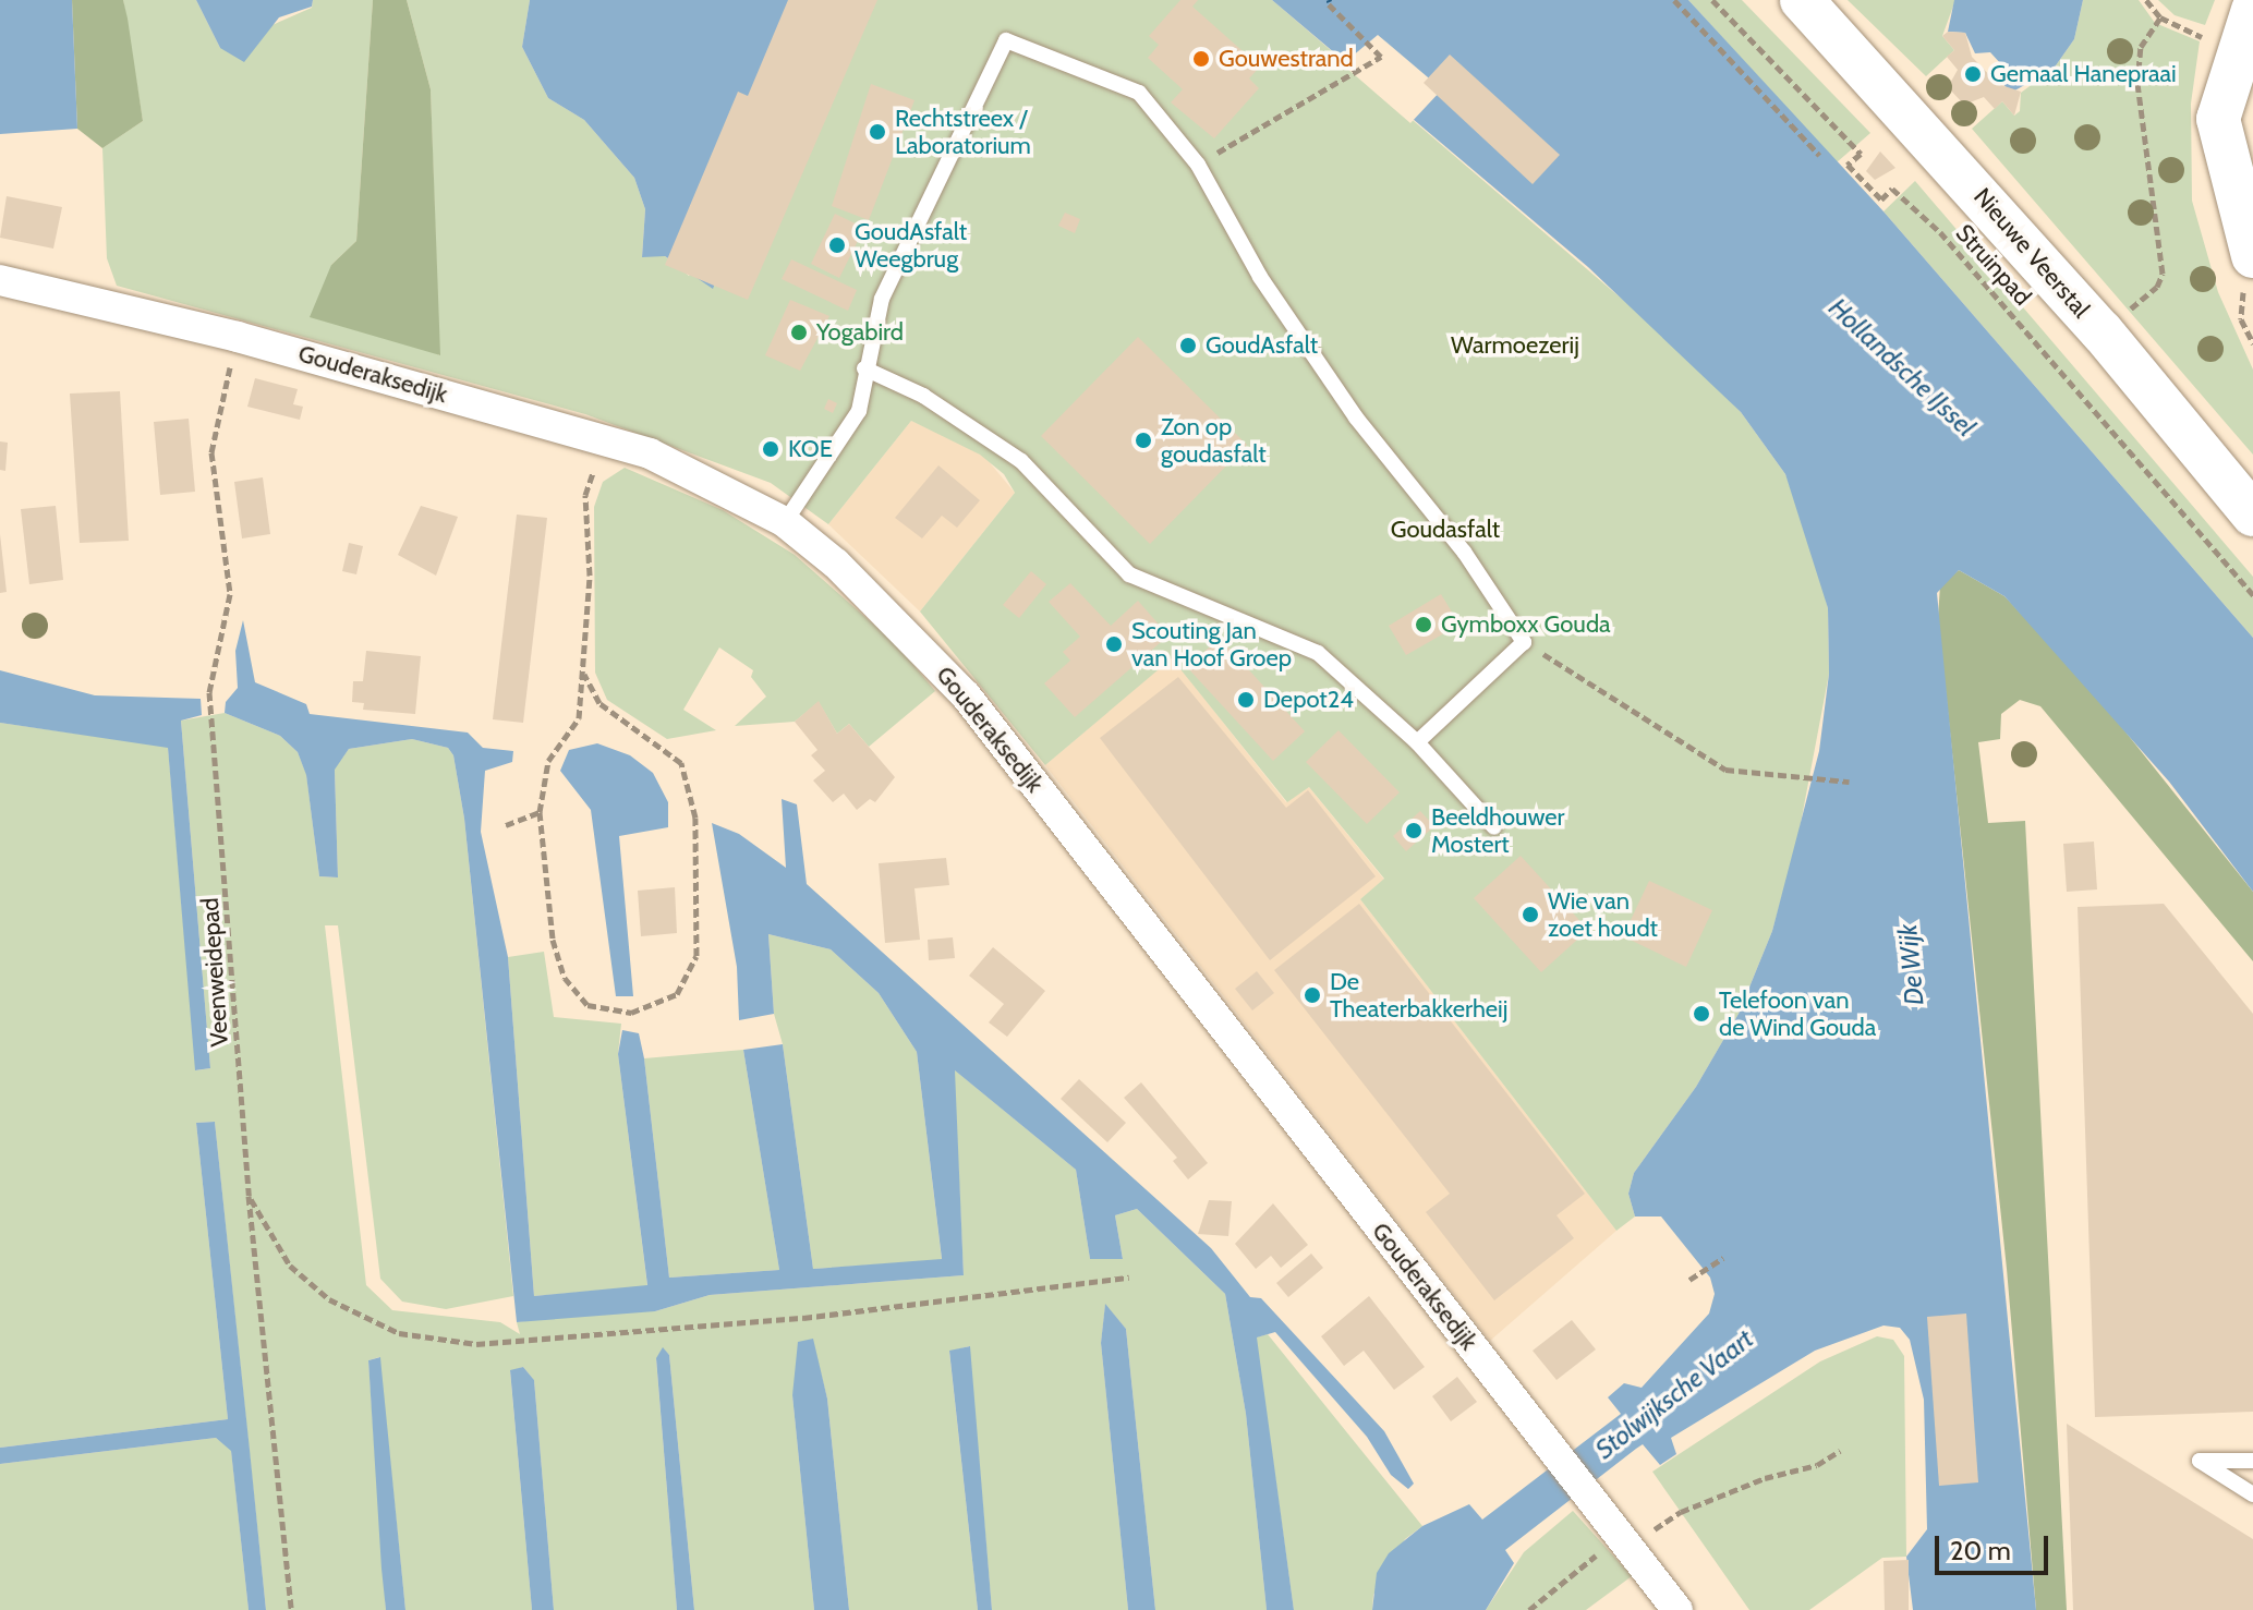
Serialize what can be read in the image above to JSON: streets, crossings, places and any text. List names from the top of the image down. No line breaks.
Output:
{"streets":{"main road":["Nieuwe Veerstal"],"street":["Gouderaksedijk"],"path":["Struinpad","Veenweidepad"]},"crossings":[["Gouderaksedijk","Veenweidepad"]],"water":["Hollandsche IJssel","De Wijk","Stolwijksche Vaart"],"parks":["Warmoezerij","Goudasfalt"],"places":["Gouwestrand","Gemaal Hanepraai","Rechtstreex / Laboratorium","GoudAsfalt Weegbrug","Yogabird","GoudAsfalt","Zon op goudasfalt","KOE","Gymboxx Gouda","Scouting Jan van Hoof Groep","Depot24","Beeldhouwer Mostert","Wie van zoet houdt","De Theaterbakkerheij","Telefoon van de Wind Gouda"],"scale_bar":"20 m"}
